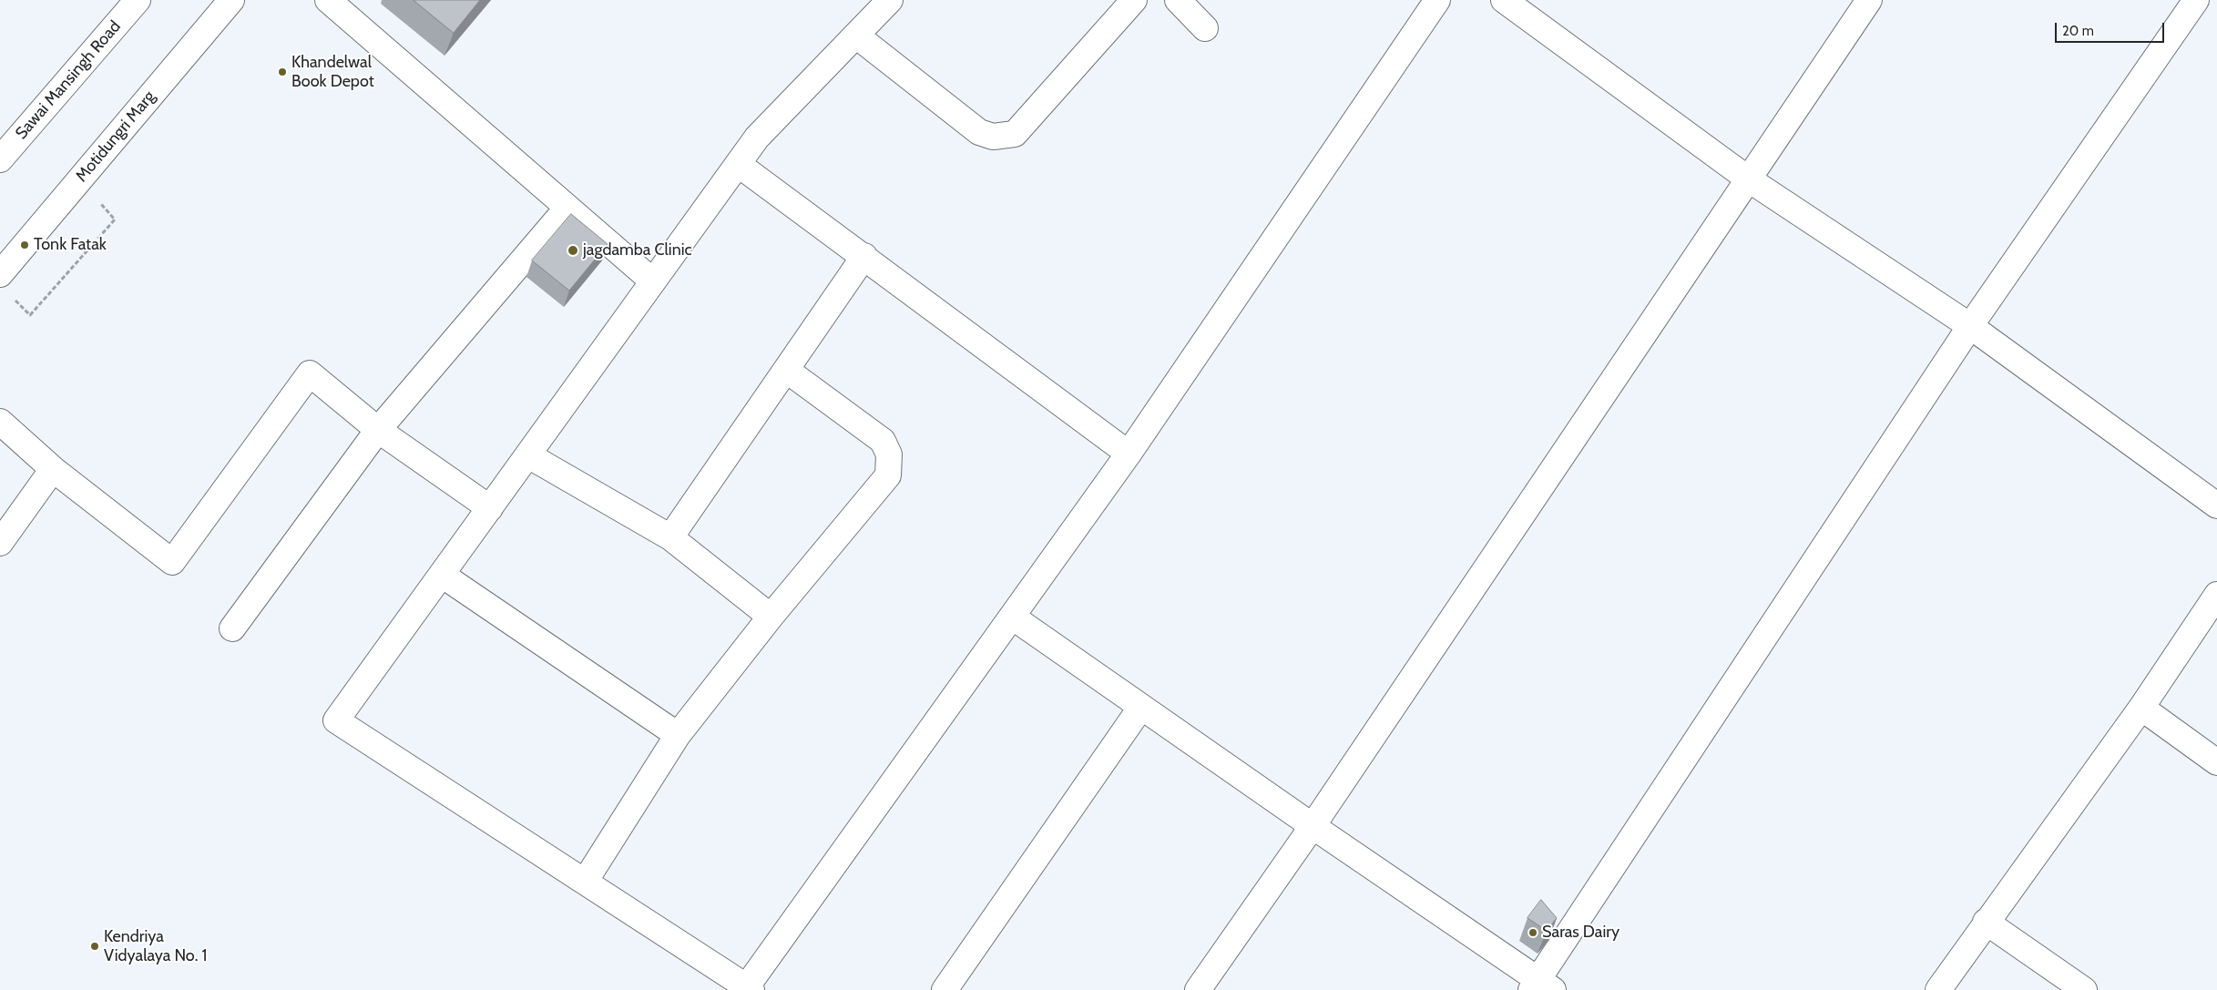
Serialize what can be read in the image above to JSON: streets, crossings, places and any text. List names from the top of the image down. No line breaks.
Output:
{"streets":{"street":["Sawai Mansingh Road","Motidungri Marg"]},"places":["Khandelwal Book Depot","Tonk Fatak","jagdamba Clinic","Saras Dairy","Kendriya Vidyalaya No. 1"],"scale_bar":"20 m"}
